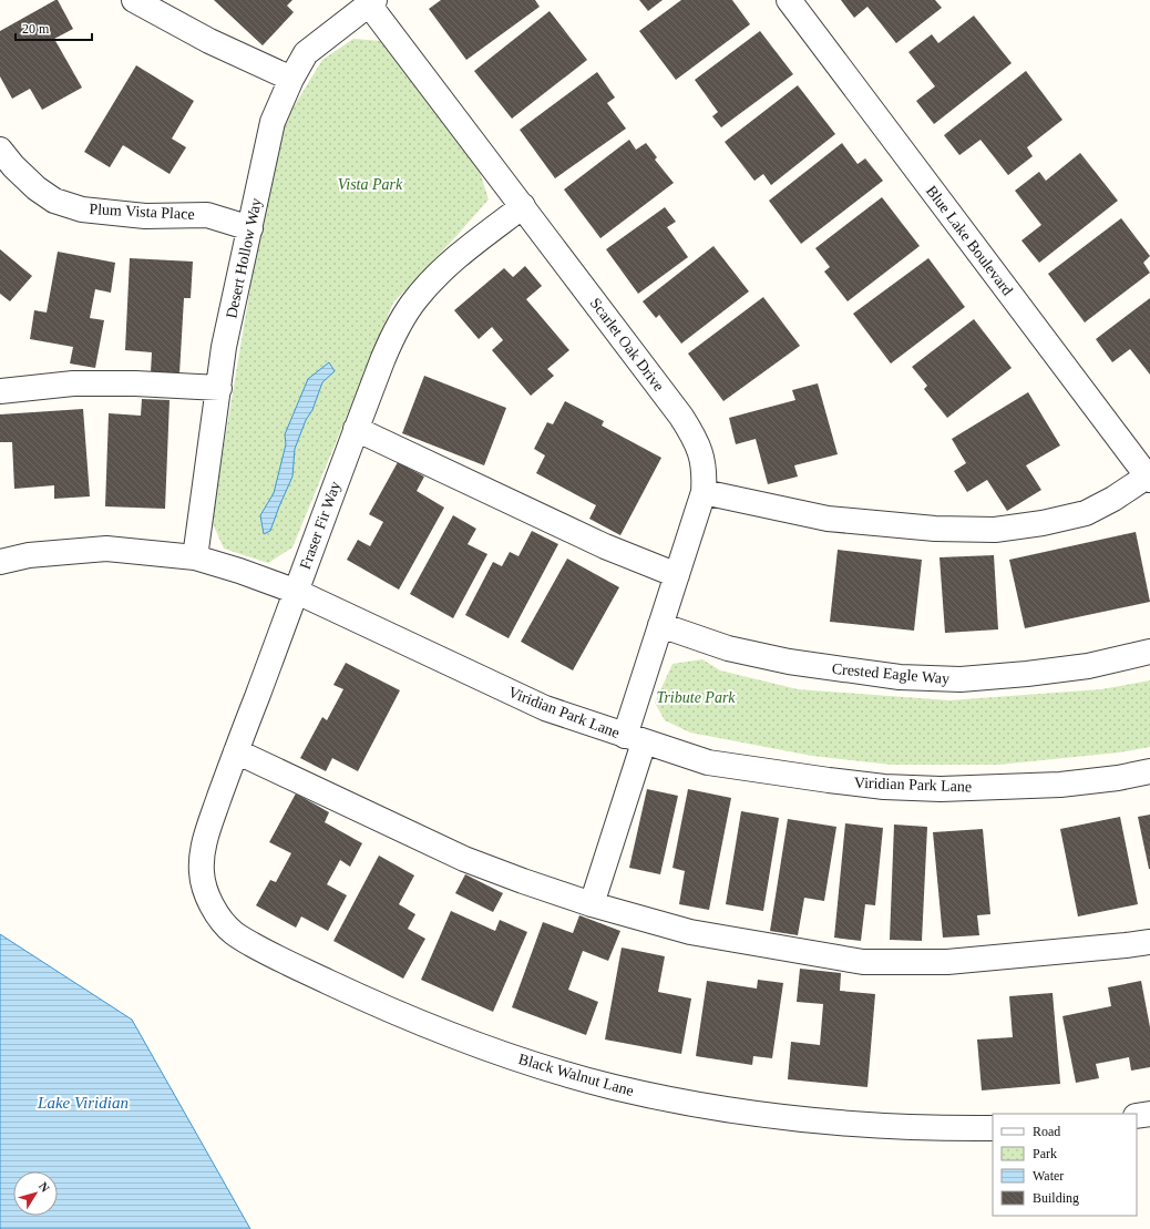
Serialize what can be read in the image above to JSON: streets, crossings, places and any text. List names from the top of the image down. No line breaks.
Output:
{"streets":{"street":["Plum Vista Place","Blue Lake Boulevard","Desert Hollow Way","Scarlet Oak Drive","Fraser Fir Way","Crested Eagle Way","Viridian Park Lane","Black Walnut Lane"]},"crossings":[["Plum Vista Place","Desert Hollow Way"],["Desert Hollow Way","Scarlet Oak Drive"],["Desert Hollow Way","Viridian Park Lane"],["Scarlet Oak Drive","Fraser Fir Way"],["Scarlet Oak Drive","Crested Eagle Way"],["Scarlet Oak Drive","Viridian Park Lane"],["Fraser Fir Way","Viridian Park Lane"],["Fraser Fir Way","Black Walnut Lane"]],"water":["Lake Viridian"],"parks":["Vista Park","Tribute Park"],"legend":["Road","Park","Water","Building"],"scale_bar":"20 m","north":"top right"}
